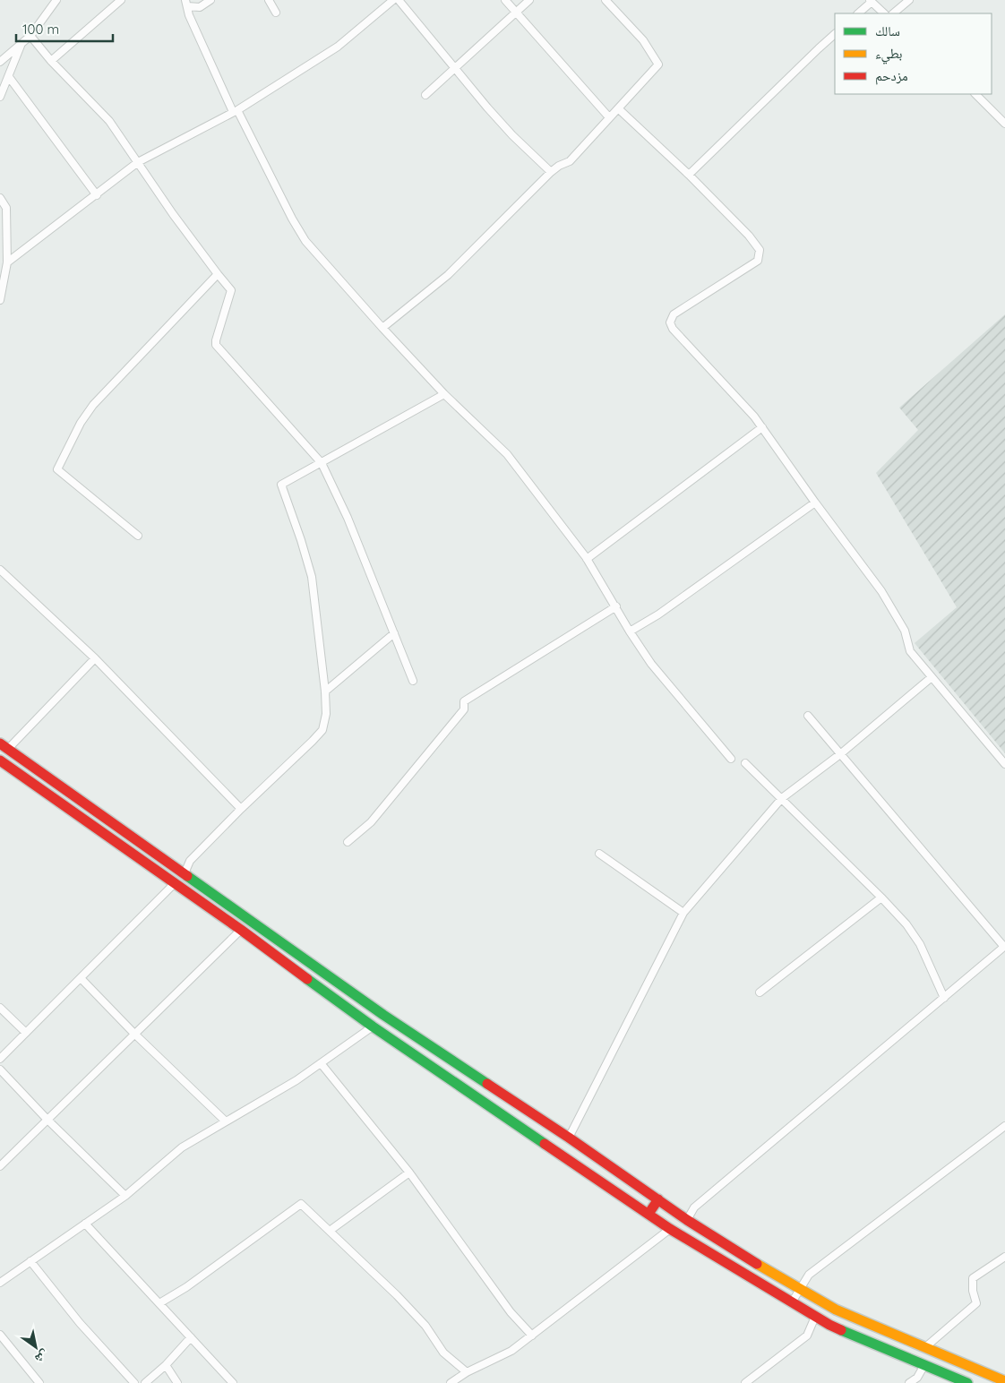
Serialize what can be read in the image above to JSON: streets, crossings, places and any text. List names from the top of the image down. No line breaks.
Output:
{"legend":["سالك","بطيء","مزدحم"],"scale_bar":"100 m","north":"bottom right"}
